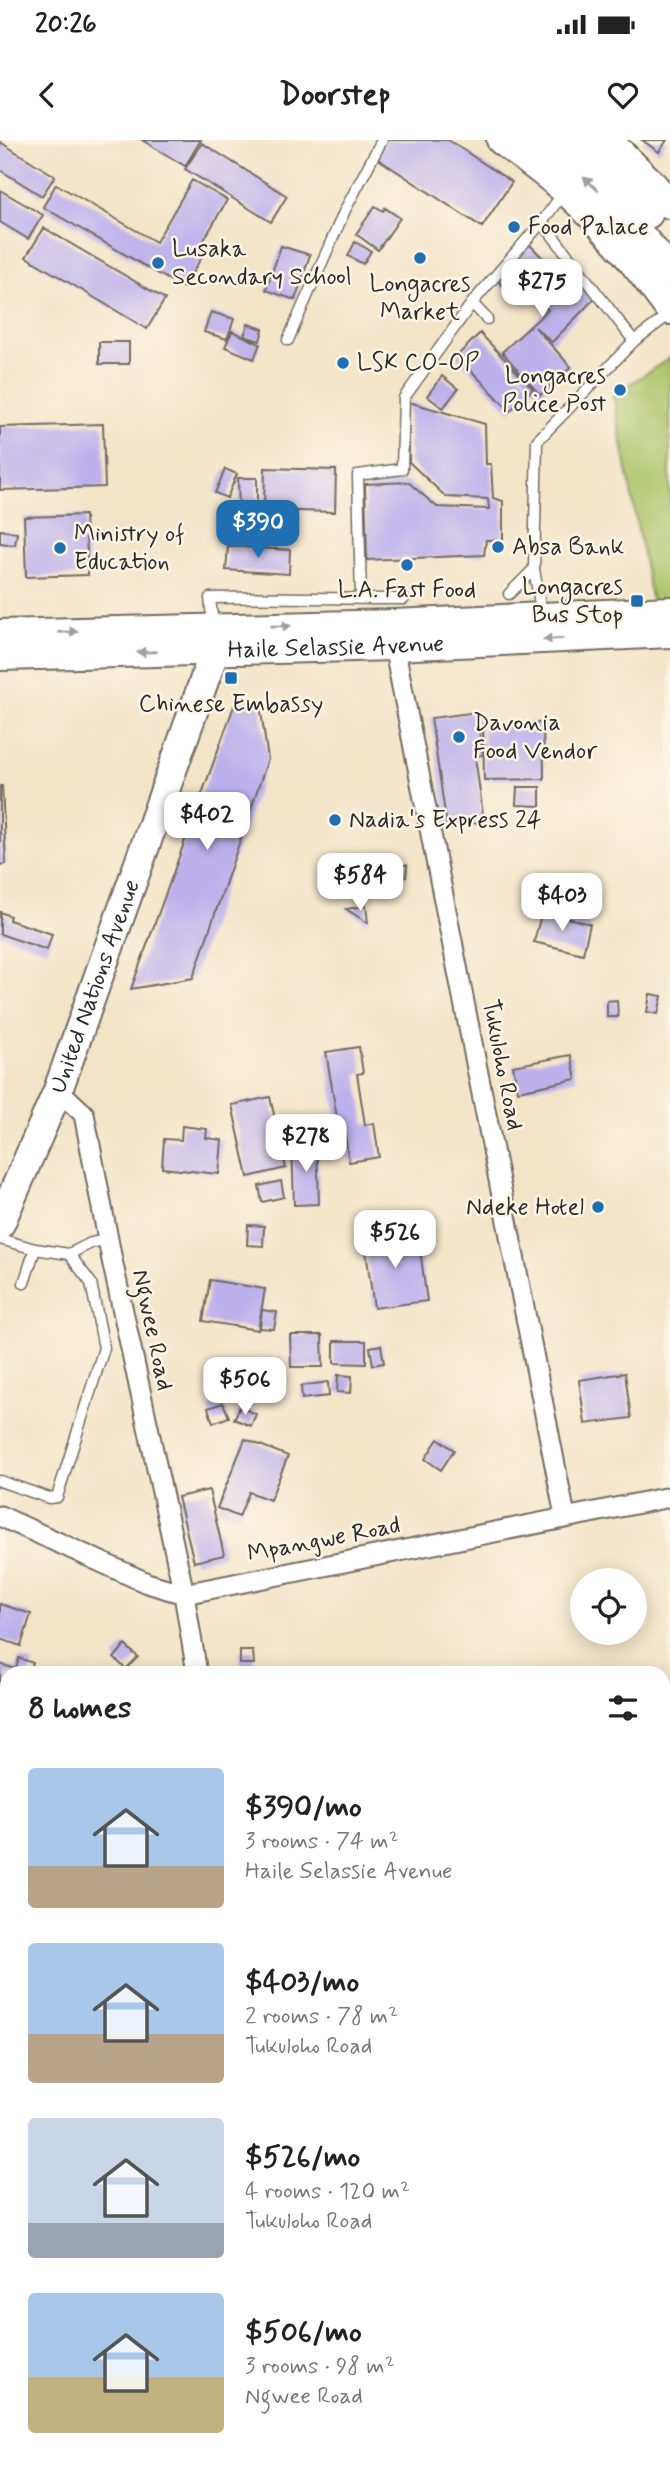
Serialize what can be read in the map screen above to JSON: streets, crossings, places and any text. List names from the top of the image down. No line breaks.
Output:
{"streets":{"main road":["Haile Selassie Avenue","United Nations Avenue"],"street":["Tukuloho Road","Ngwee Road","Mpangwe Road"]},"crossings":[["Haile Selassie Avenue","United Nations Avenue"],["Haile Selassie Avenue","Tukuloho Road"],["United Nations Avenue","Ngwee Road"],["Tukuloho Road","Mpangwe Road"],["Ngwee Road","Mpangwe Road"]],"places":{"other":["Food Palace","Longacres Market","Lusaka Secondary School","LSK CO-OP","Longacres Police Post","Absa Bank","Ministry of Education","L.A. Fast Food","Davonia Food Vendor","Nadia's Express 24","Ndeke Hotel"],"transit":["Longacres Bus Stop","Chinese Embassy"]},"page":{"status":"20:26","header":"Doorstep","price":["$275","$390","$402","$584","$403","$278","$526","$506"],"heading":"8 homes","list":[{"name":"$390/mo","note":"3 rooms · 74 m² · Haile Selassie Avenue"},{"name":"$403/mo","note":"2 rooms · 78 m² · Tukuloho Road"},{"name":"$526/mo","note":"4 rooms · 120 m² · Tukuloho Road"},{"name":"$506/mo","note":"3 rooms · 98 m² · Ngwee Road"}]}}
